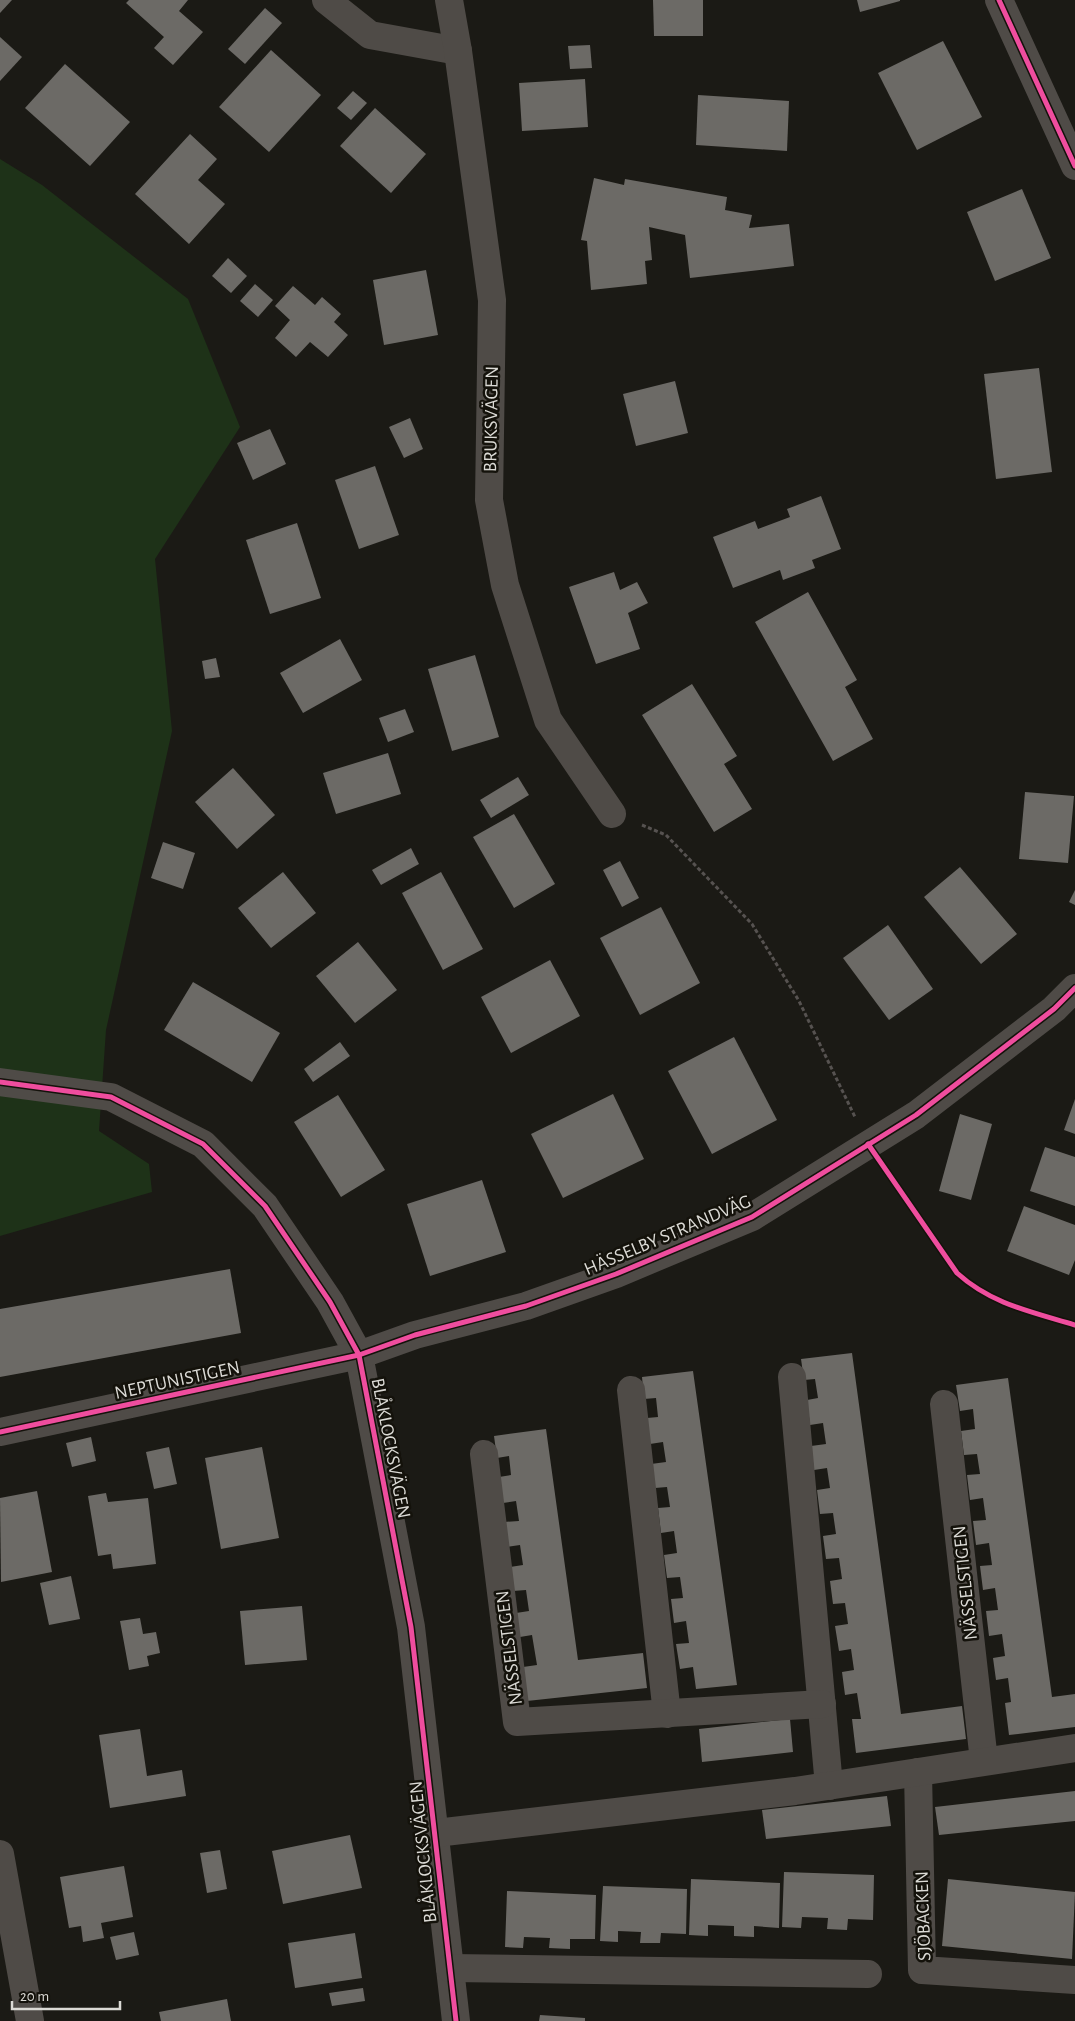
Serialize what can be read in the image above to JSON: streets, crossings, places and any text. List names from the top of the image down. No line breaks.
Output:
{"streets":{"street":["BRUKSVÄGEN","HÄSSELBY STRANDVÄG","NEPTUNISTIGEN","BLÅKLOCKSVÄGEN","NÄSSELSTIGEN","SJÖBACKEN"]},"crossings":[["HÄSSELBY STRANDVÄG","NEPTUNISTIGEN"],["HÄSSELBY STRANDVÄG","BLÅKLOCKSVÄGEN"],["NEPTUNISTIGEN","BLÅKLOCKSVÄGEN"]],"scale_bar":"20 m"}
